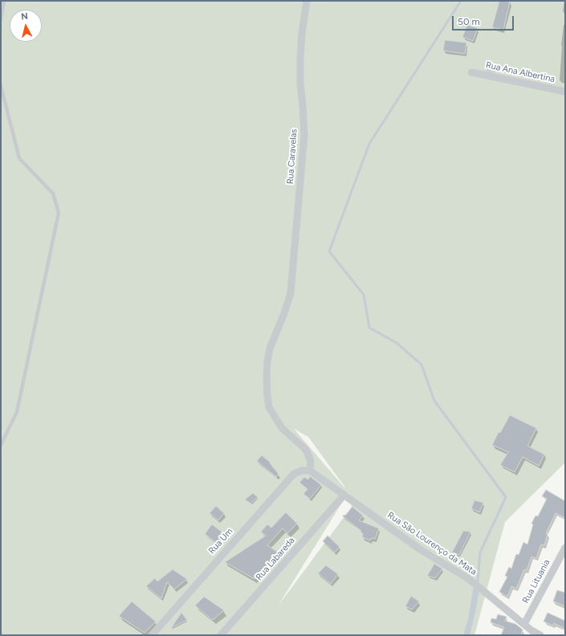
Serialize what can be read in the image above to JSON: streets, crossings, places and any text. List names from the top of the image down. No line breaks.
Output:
{"streets":{"street":["Rua Ana Albertina","Rua Caravelas","Rua Um","Rua São Lourenço da Mata","Rua Labareda","Rua Lituania"]},"crossings":[["Rua Caravelas","Rua Um"],["Rua Caravelas","Rua São Lourenço da Mata"],["Rua Um","Rua São Lourenço da Mata"],["Rua São Lourenço da Mata","Rua Labareda"],["Rua São Lourenço da Mata","Rua Lituania"]],"scale_bar":"50 m","north":"top"}
